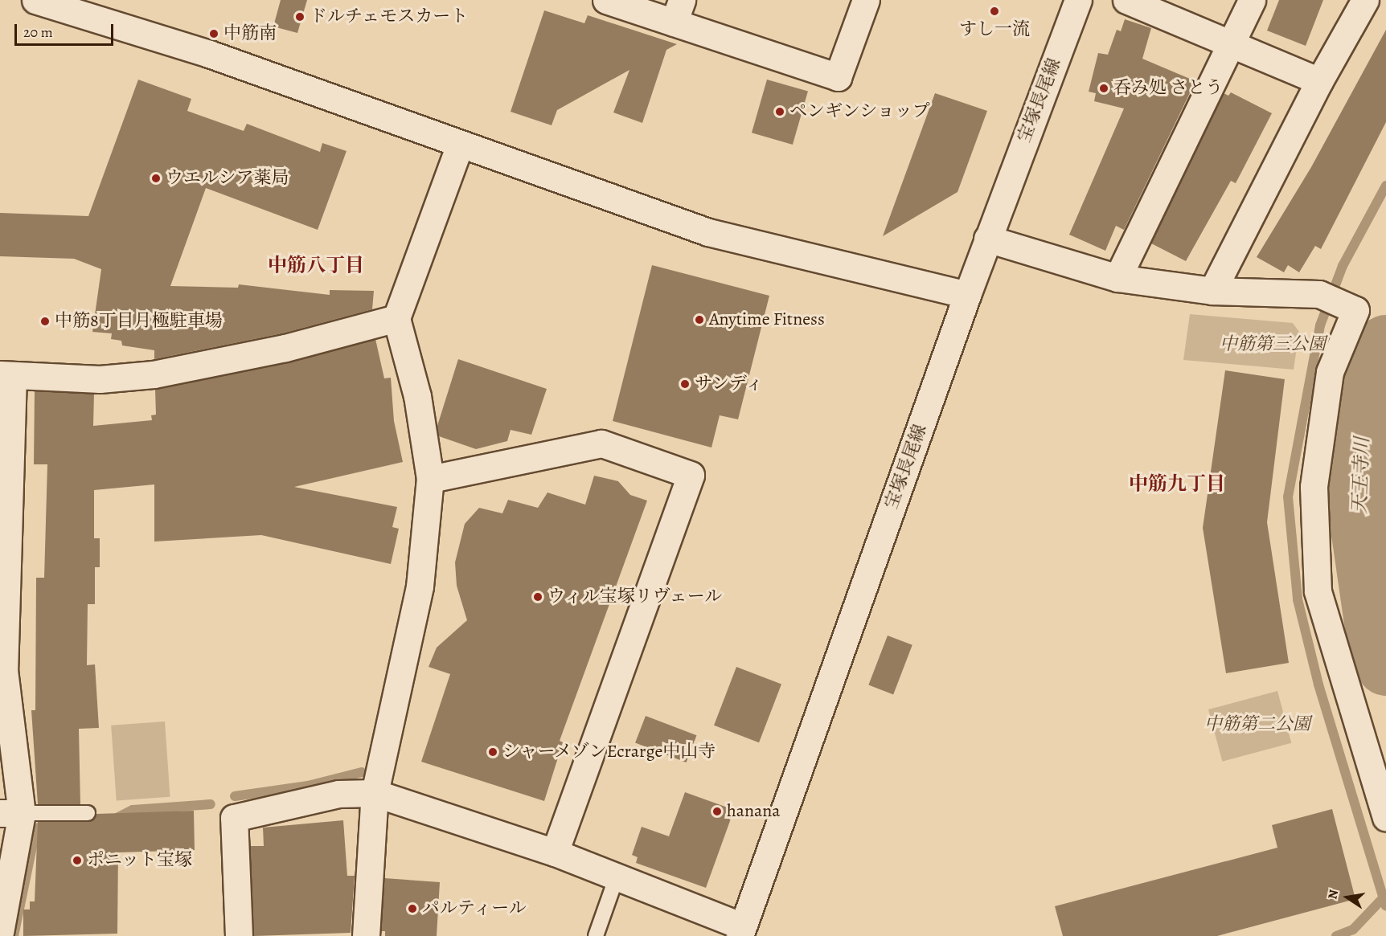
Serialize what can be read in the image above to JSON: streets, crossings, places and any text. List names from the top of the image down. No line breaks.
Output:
{"streets":{"street":["宝塚長尾線"]},"districts":["中筋八丁目","中筋九丁目"],"water":["天王寺川"],"parks":["中筋第三公園","中筋第二公園"],"places":["すし一流","ドルチェモスカート","中筋南","呑み処 さとう","ペンギンショップ","ウエルシア薬局","Anytime Fitness","中筋8丁目月極駐車場","サンディ","ウィル宝塚リヴェール","シャーメゾンEcrarge中山寺","hanana","ポニット宝塚","パルティール"],"scale_bar":"20 m","north":"left"}
